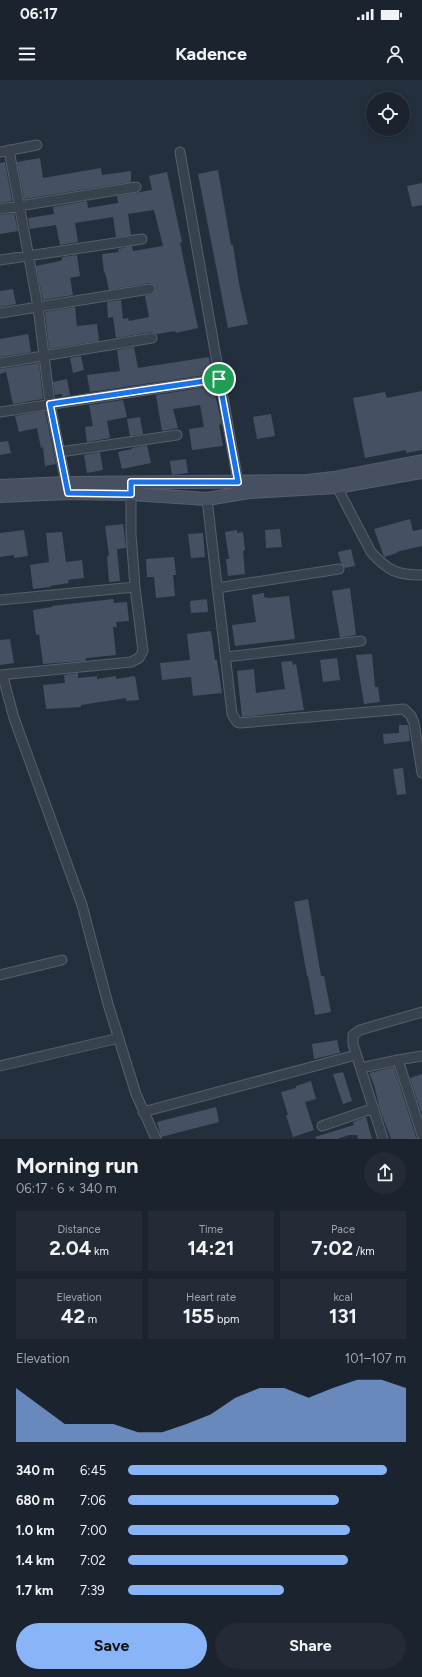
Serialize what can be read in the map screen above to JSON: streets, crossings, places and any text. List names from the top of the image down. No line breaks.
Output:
{"page":{"status":"06:17","header":"Kadence","heading":["Morning run","06:17 · 6 × 340 m"],"stats":[["Distance","2.04 km"],["Time","14:21"],["Pace","7:02 /km"],["Elevation","42 m"],["Heart rate","155 bpm"],["kcal","131"]],"chart":["Elevation","101–107 m"],"list":[{"name":"340 m","note":"6:45"},{"name":"680 m","note":"7:06"},{"name":"1.0 km","note":"7:00"},{"name":"1.4 km","note":"7:02"},{"name":"1.7 km","note":"7:39"}],"buttons":["Save","Share"]}}
